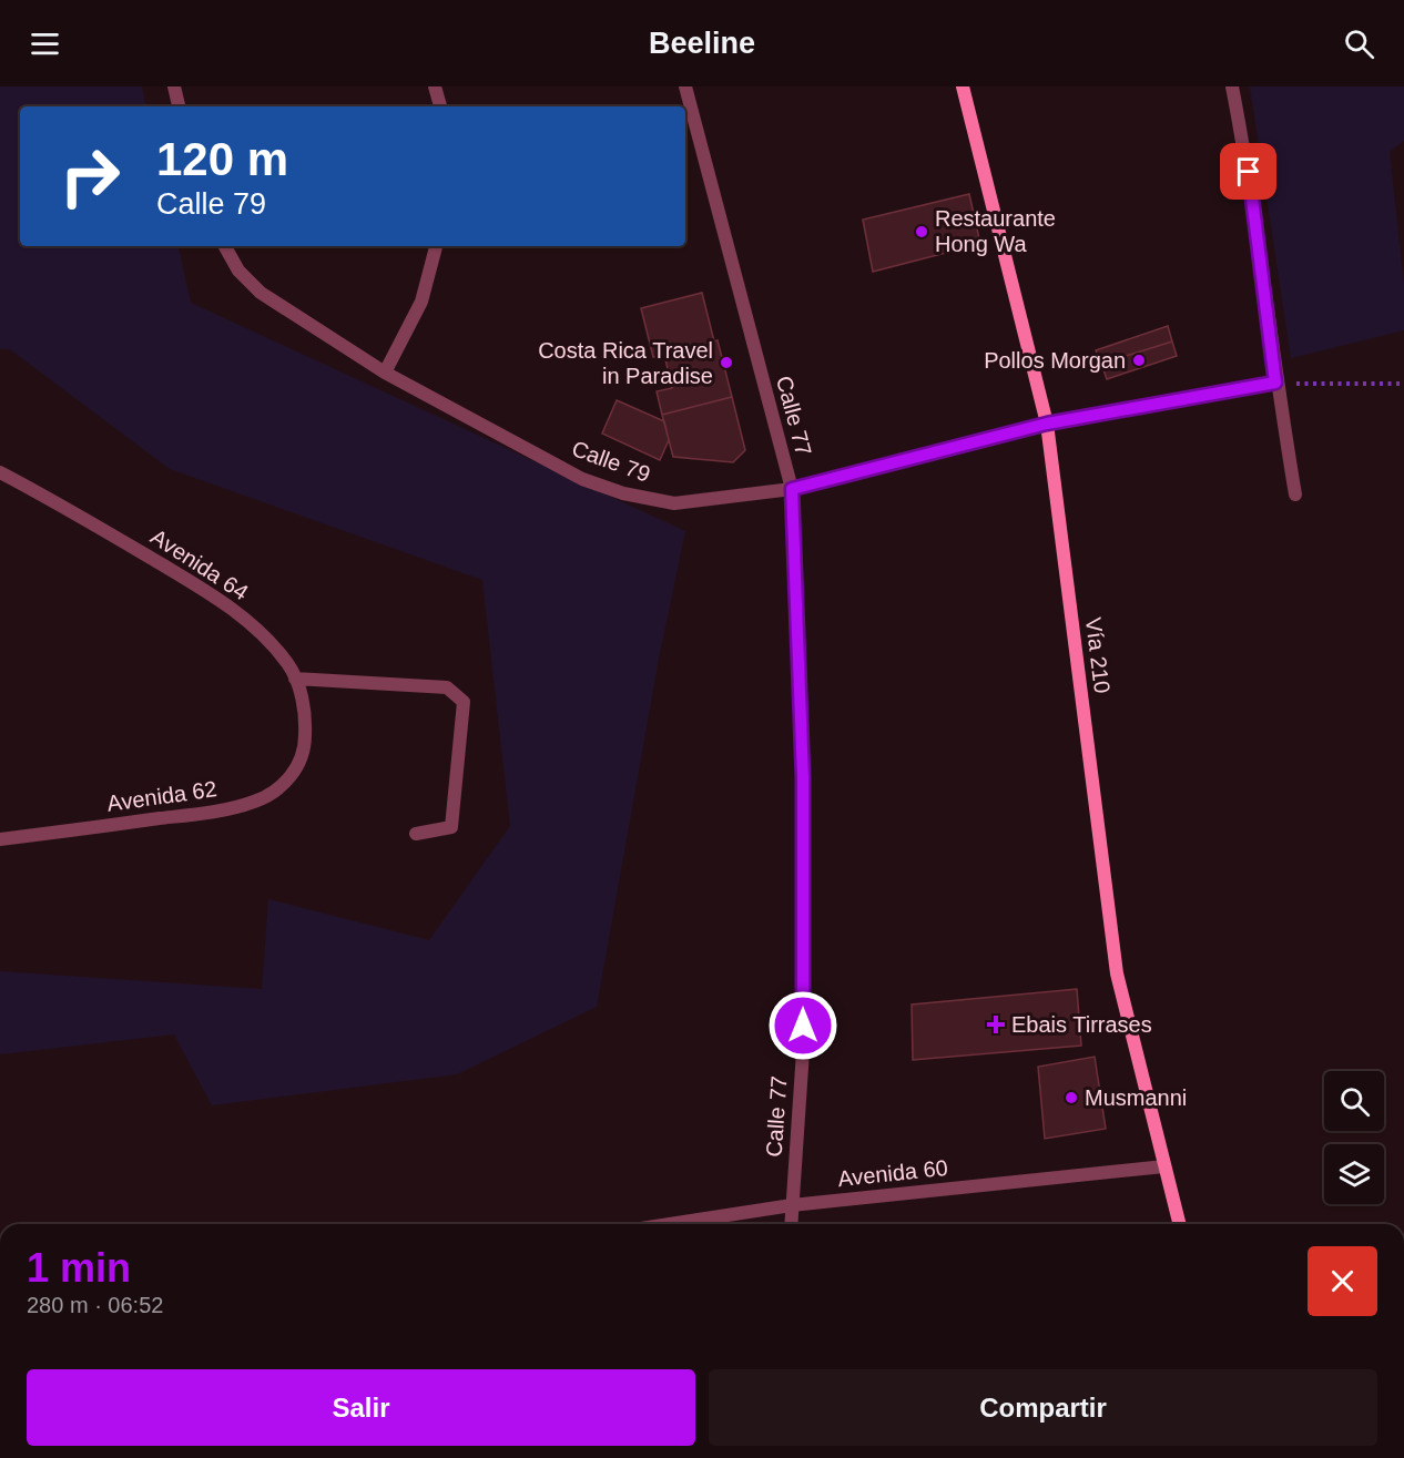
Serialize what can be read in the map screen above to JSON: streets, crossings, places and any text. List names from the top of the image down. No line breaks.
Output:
{"streets":{"main road":["Vía 210"],"street":["Calle 77","Calle 79","Avenida 64","Avenida 62","Avenida 60"]},"crossings":[["Calle 77","Calle 79"],["Calle 77","Avenida 60"],["Calle 79","Vía 210"],["Avenida 64","Avenida 62"],["Vía 210","Avenida 60"]],"places":{"other":["Restaurante Hong Wa","Pollos Morgan","Costa Rica Travel in Paradise","Musmanni"],"health":["Ebais Tirrases"]},"page":{"header":"Beeline","turn":["120 m","Calle 79"],"heading":["1 min","280 m · 06:52"],"buttons":["Salir","Compartir"]}}
